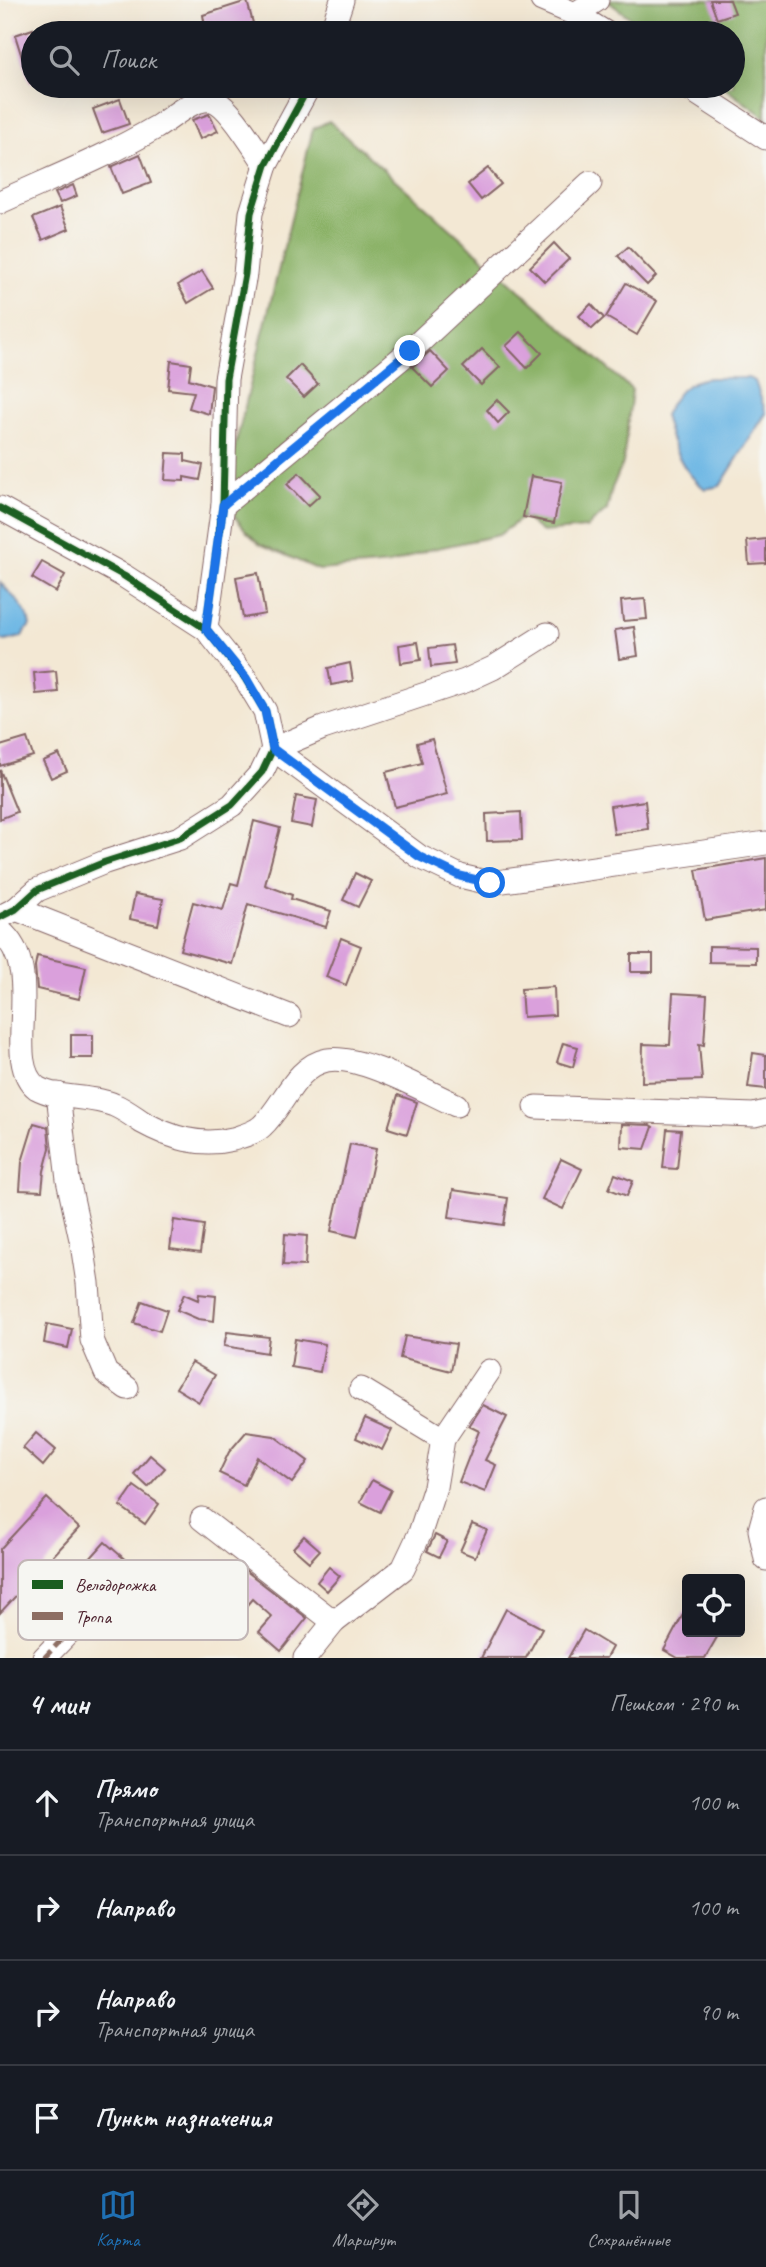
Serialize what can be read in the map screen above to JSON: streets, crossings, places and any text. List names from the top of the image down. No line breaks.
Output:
{"legend":["Велодорожка","Тропа"],"page":{"search":"Поиск","heading":["4 мин","Пешком · 290 m"],"list":[["Прямо","Транспортная улица","100 m"],["Направо","100 m"],["Направо","Транспортная улица","90 m"],"Пункт назначения"],"nav":["Карта","Маршрут","Сохранённые"]}}
